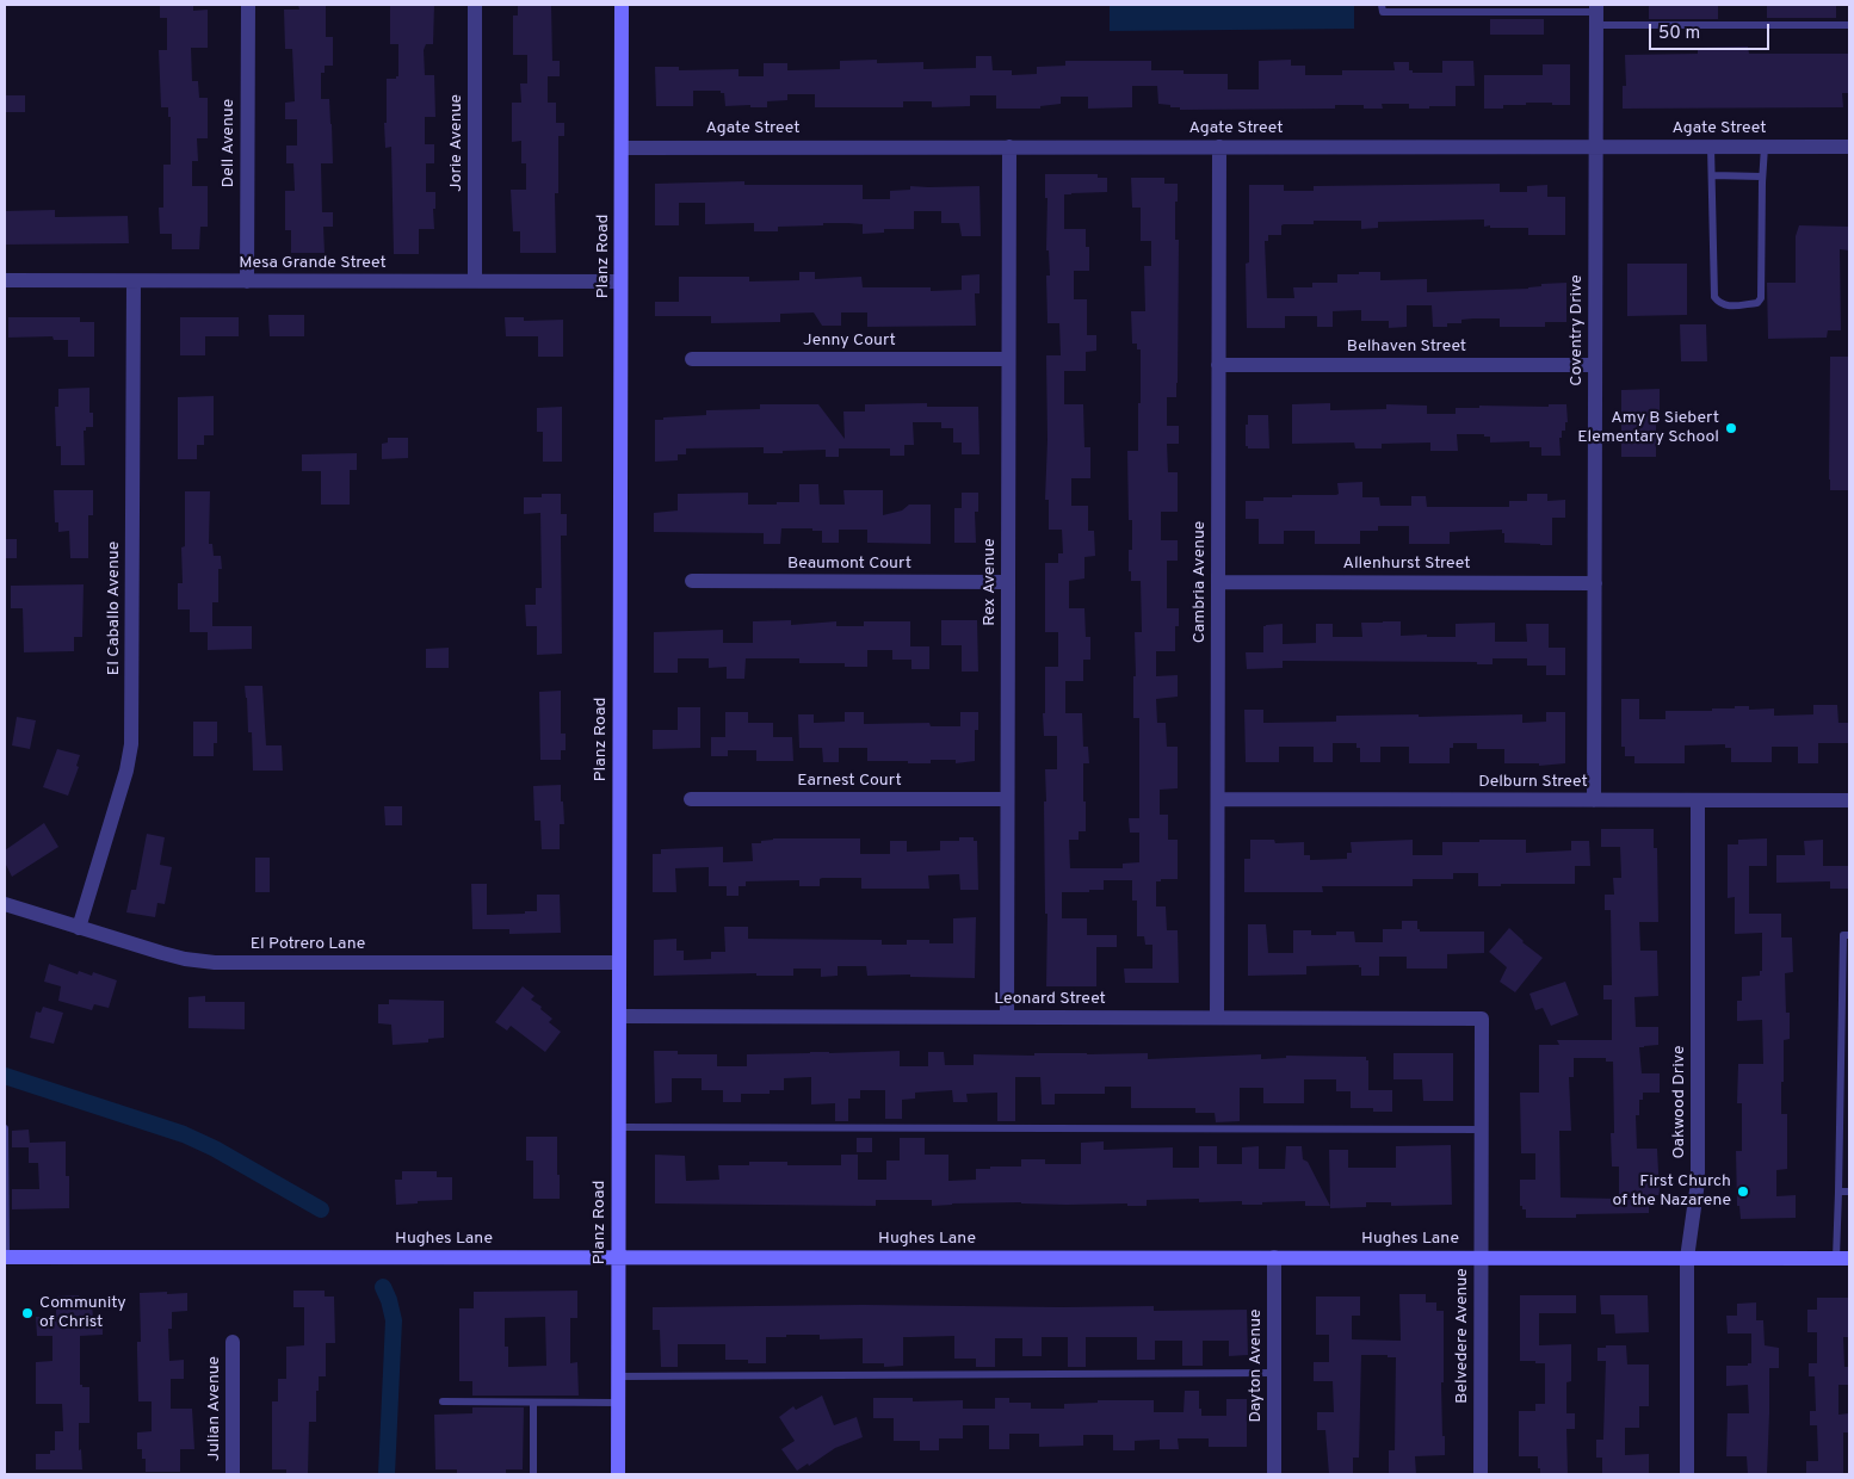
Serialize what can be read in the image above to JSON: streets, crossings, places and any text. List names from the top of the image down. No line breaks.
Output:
{"streets":{"street":["Agate Street","Dell Avenue","Jorie Avenue","Planz Road","Mesa Grande Street","Coventry Drive","Jenny Court","Belhaven Street","Beaumont Court","Allenhurst Street","Rex Avenue","Cambria Avenue","El Caballo Avenue","Earnest Court","Delburn Street","El Potrero Lane","Leonard Street","Oakwood Drive","Hughes Lane","Belvedere Avenue","Dayton Avenue","Julian Avenue"]},"crossings":[["Agate Street","Planz Road"],["Agate Street","Coventry Drive"],["Agate Street","Rex Avenue"],["Agate Street","Cambria Avenue"],["Dell Avenue","Mesa Grande Street"],["Jorie Avenue","Mesa Grande Street"],["Planz Road","Mesa Grande Street"],["Planz Road","El Potrero Lane"],["Planz Road","Leonard Street"],["Planz Road","Hughes Lane"],["Mesa Grande Street","El Caballo Avenue"],["Coventry Drive","Belhaven Street"],["Coventry Drive","Allenhurst Street"],["Coventry Drive","Delburn Street"],["Jenny Court","Rex Avenue"],["Belhaven Street","Cambria Avenue"],["Beaumont Court","Rex Avenue"],["Allenhurst Street","Cambria Avenue"],["Rex Avenue","Earnest Court"],["Rex Avenue","Leonard Street"],["Cambria Avenue","Delburn Street"],["Cambria Avenue","Leonard Street"],["El Caballo Avenue","El Potrero Lane"],["Delburn Street","Oakwood Drive"],["Leonard Street","Belvedere Avenue"],["Oakwood Drive","Hughes Lane"],["Hughes Lane","Belvedere Avenue"],["Hughes Lane","Dayton Avenue"]],"places":["Amy B Siebert Elementary School","First Church of the Nazarene","Community of Christ"],"scale_bar":"50 m"}
